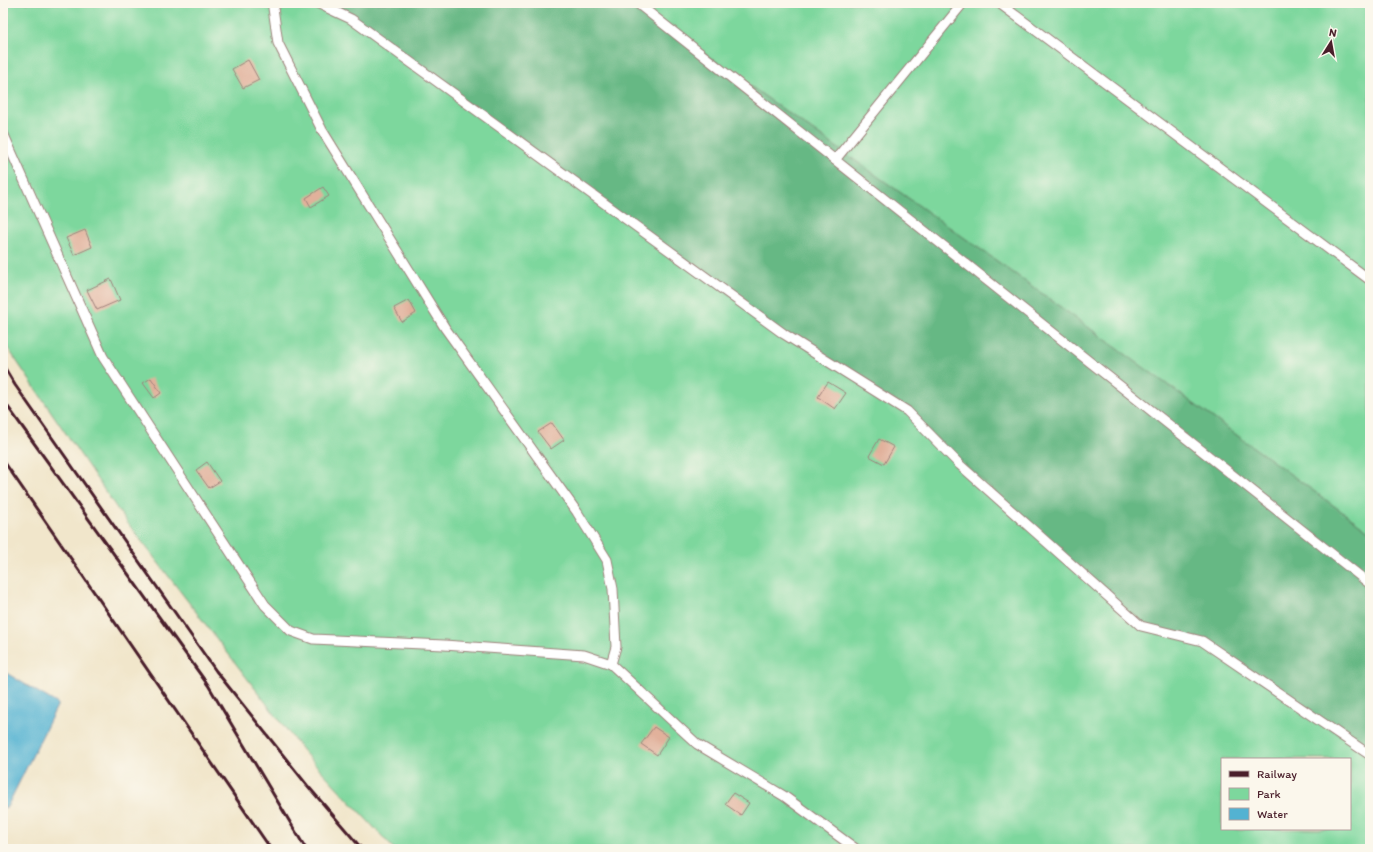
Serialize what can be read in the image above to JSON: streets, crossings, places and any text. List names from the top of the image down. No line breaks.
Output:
{"legend":["Railway","Park","Water"],"north":"top"}
